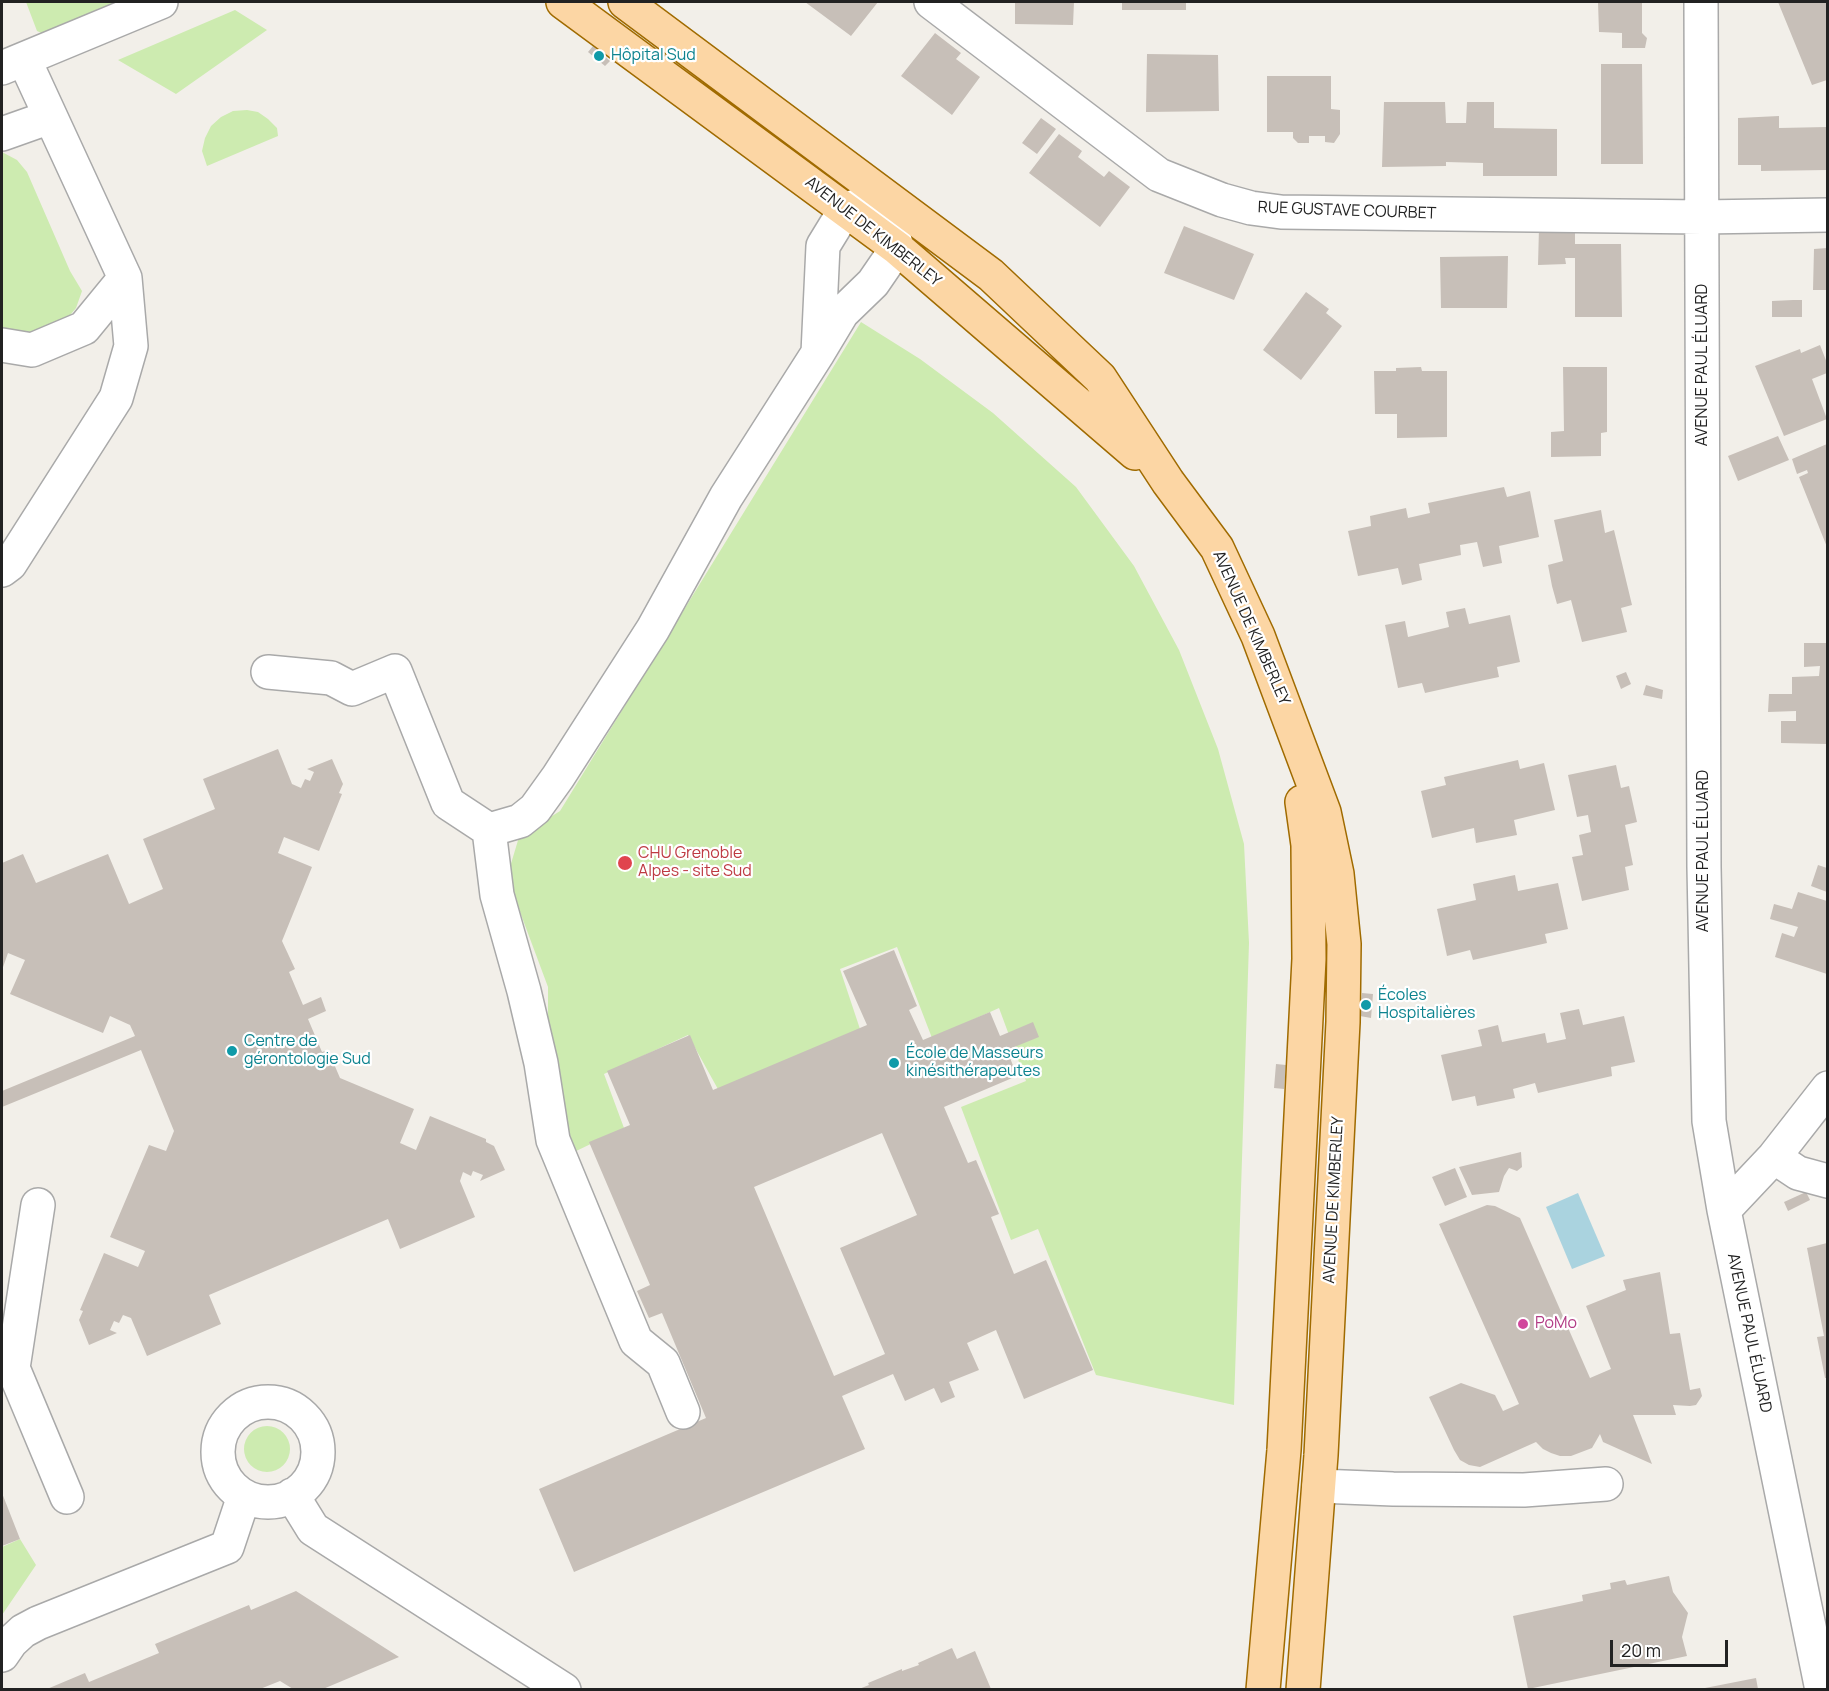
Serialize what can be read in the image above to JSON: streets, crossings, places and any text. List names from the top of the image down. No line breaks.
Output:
{"streets":{"main road":["AVENUE DE KIMBERLEY"],"street":["RUE GUSTAVE COURBET","AVENUE PAUL ÉLUARD"]},"crossings":[["RUE GUSTAVE COURBET","AVENUE PAUL ÉLUARD"]],"places":["Hôpital Sud","CHU Grenoble Alpes - site Sud","Écoles Hospitalières","Centre de gérontologie Sud","École de Masseurs kinésithérapeutes","PoMo"],"scale_bar":"20 m"}
